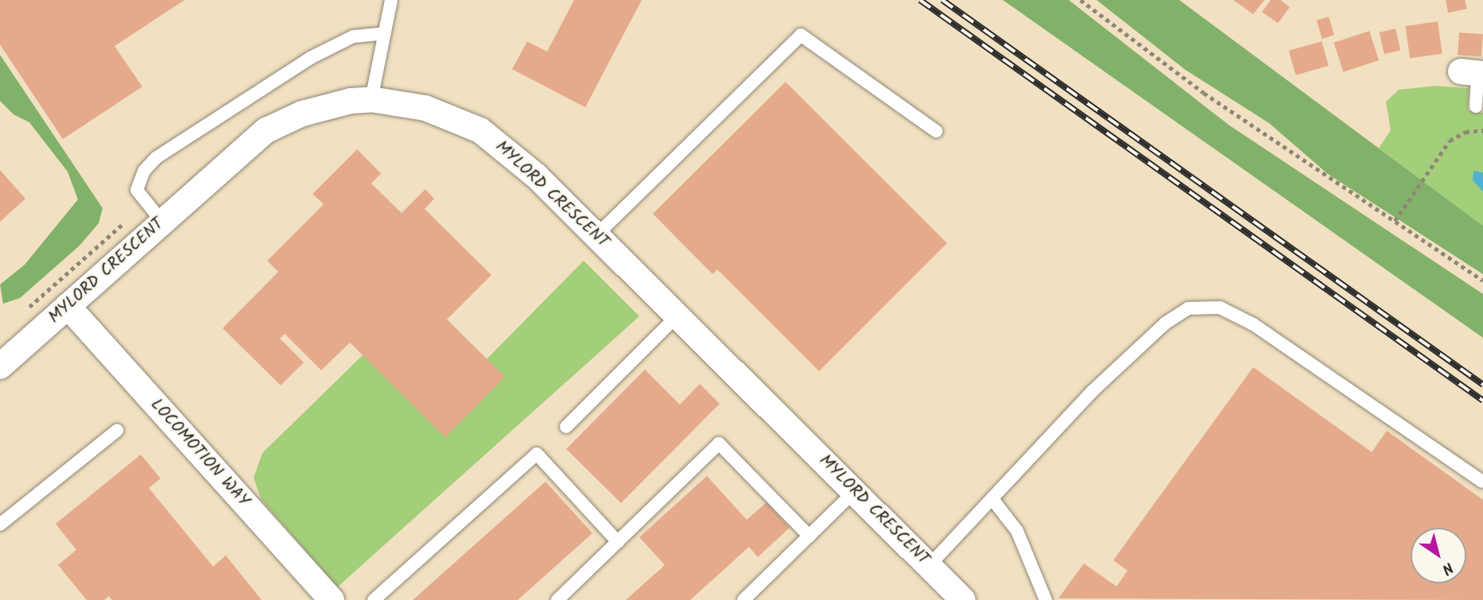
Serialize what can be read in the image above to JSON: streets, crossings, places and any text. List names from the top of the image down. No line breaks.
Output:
{"streets":{"street":["MYLORD CRESCENT","LOCOMOTION WAY"]},"crossings":[["MYLORD CRESCENT","LOCOMOTION WAY"]],"north":"bottom right"}
